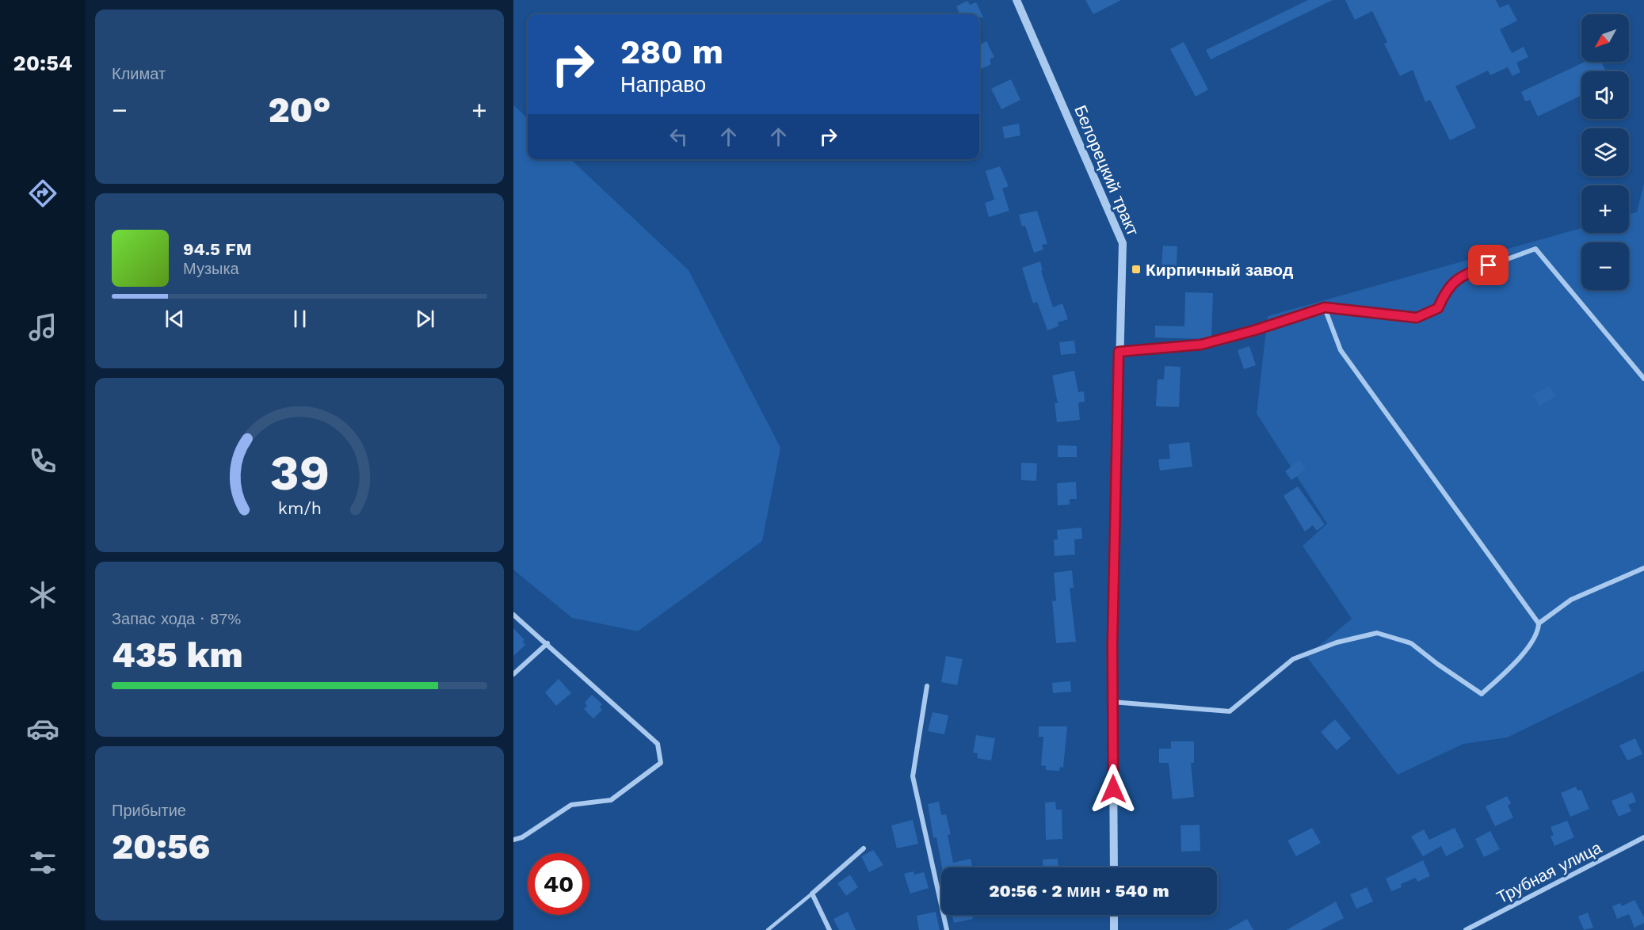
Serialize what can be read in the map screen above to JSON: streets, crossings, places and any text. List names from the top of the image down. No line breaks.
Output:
{"streets":{"street":["Белорецкий тракт","Трубная улица"]},"places":{"transit":["Кирпичный завод"]},"north":"bottom left","page":{"tabs":"20:54","tile":["Климат",["Запас хода · 87%","435 km"],["Прибытие","20:56"]],"map_buttons":["+","−"],"turn":["280 m","Направо"],"heat":["−","20°","+"],"song":["94.5 FM","Музыка"],"limit":"40","trip":"20:56 · 2 мин · 540 m","gauge":["39","km/h"]}}
